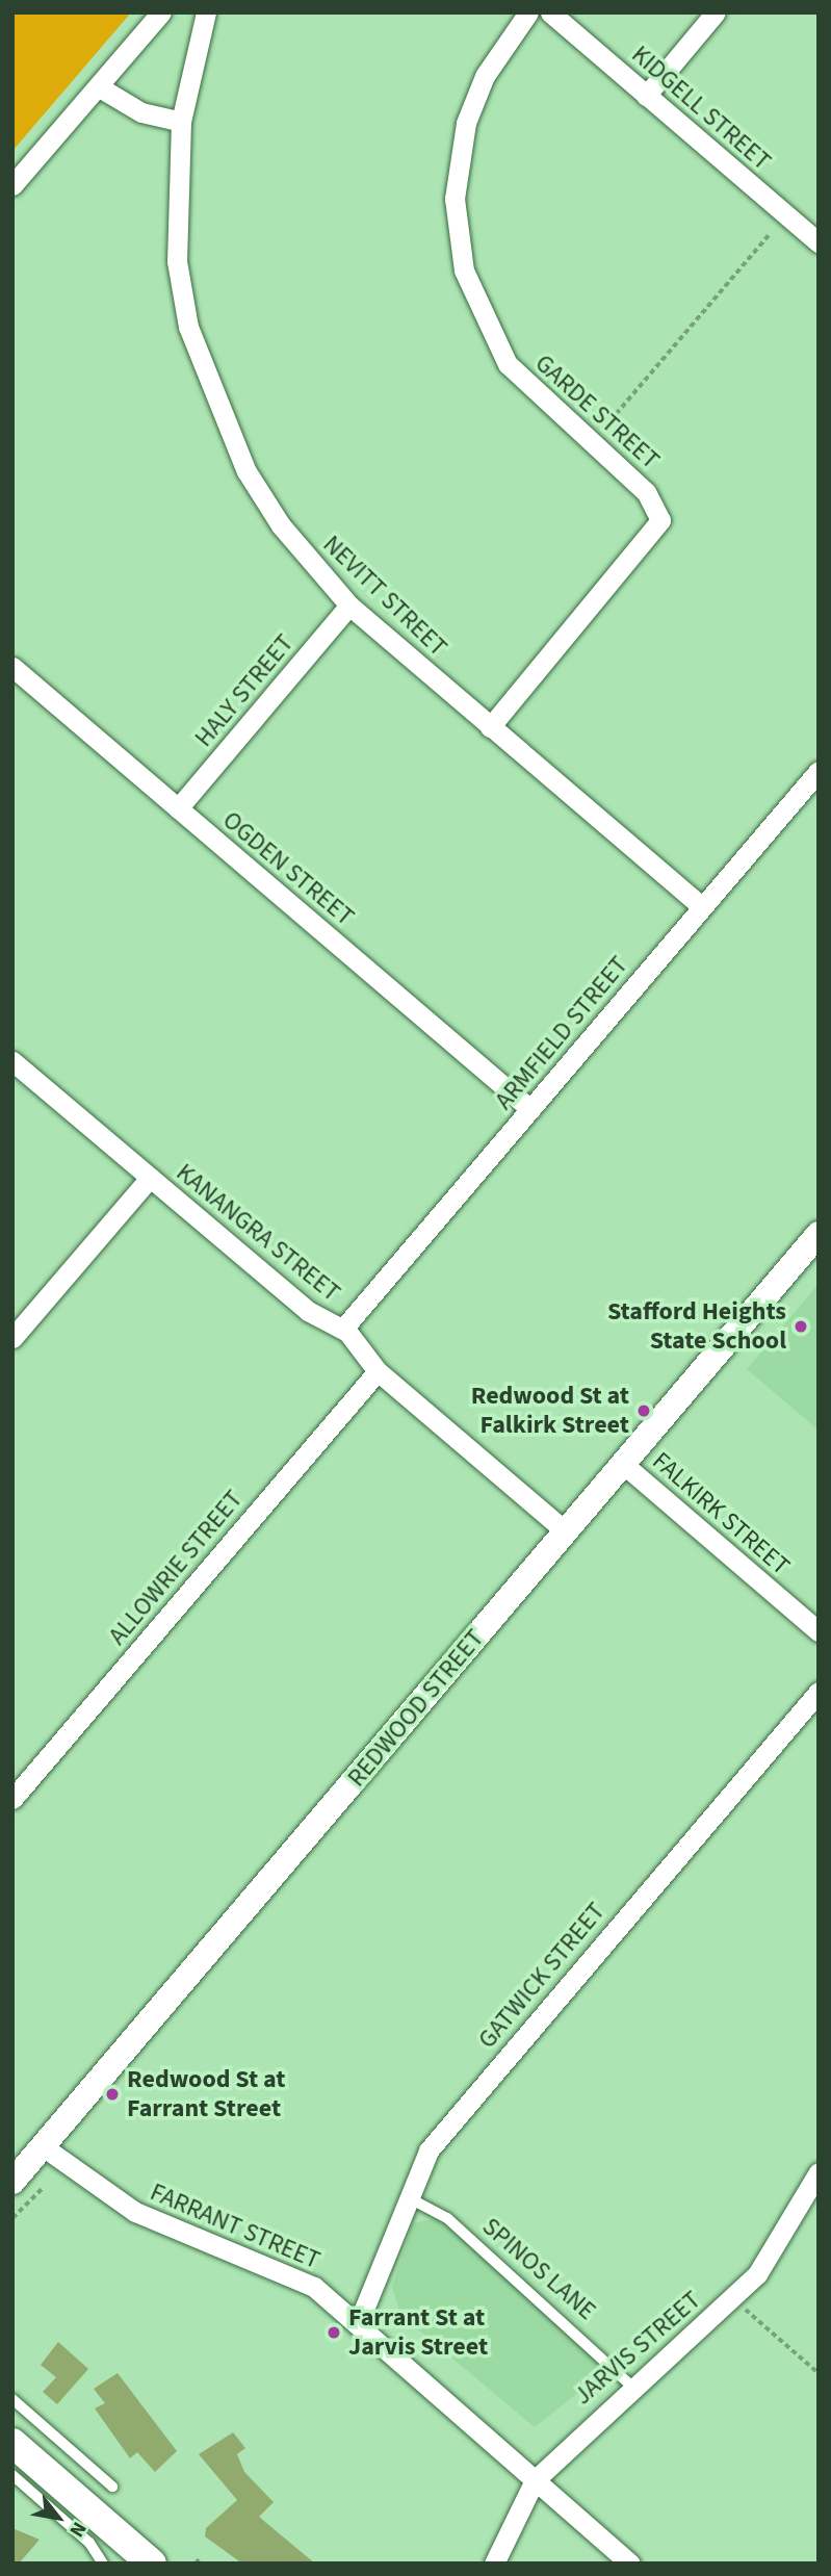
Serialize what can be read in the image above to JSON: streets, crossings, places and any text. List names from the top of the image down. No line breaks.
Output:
{"streets":{"street":["KIDGELL STREET","GARDE STREET","NEVITT STREET","HALY STREET","OGDEN STREET","ARMFIELD STREET","KANANGRA STREET","FALKIRK STREET","ALLOWRIE STREET","REDWOOD STREET","GATWICK STREET","FARRANT STREET","JARVIS STREET"],"lane":["SPINOS LANE"]},"crossings":[["GARDE STREET","NEVITT STREET"],["NEVITT STREET","HALY STREET"],["NEVITT STREET","ARMFIELD STREET"],["HALY STREET","OGDEN STREET"],["OGDEN STREET","ARMFIELD STREET"],["ARMFIELD STREET","KANANGRA STREET"],["KANANGRA STREET","ALLOWRIE STREET"],["KANANGRA STREET","REDWOOD STREET"],["FALKIRK STREET","REDWOOD STREET"],["REDWOOD STREET","FARRANT STREET"],["GATWICK STREET","FARRANT STREET"],["GATWICK STREET","SPINOS LANE"],["FARRANT STREET","JARVIS STREET"],["SPINOS LANE","JARVIS STREET"]],"places":["Stafford Heights State School","Redwood St at Falkirk Street","Redwood St at Farrant Street","Farrant St at Jarvis Street"],"north":"bottom right"}
